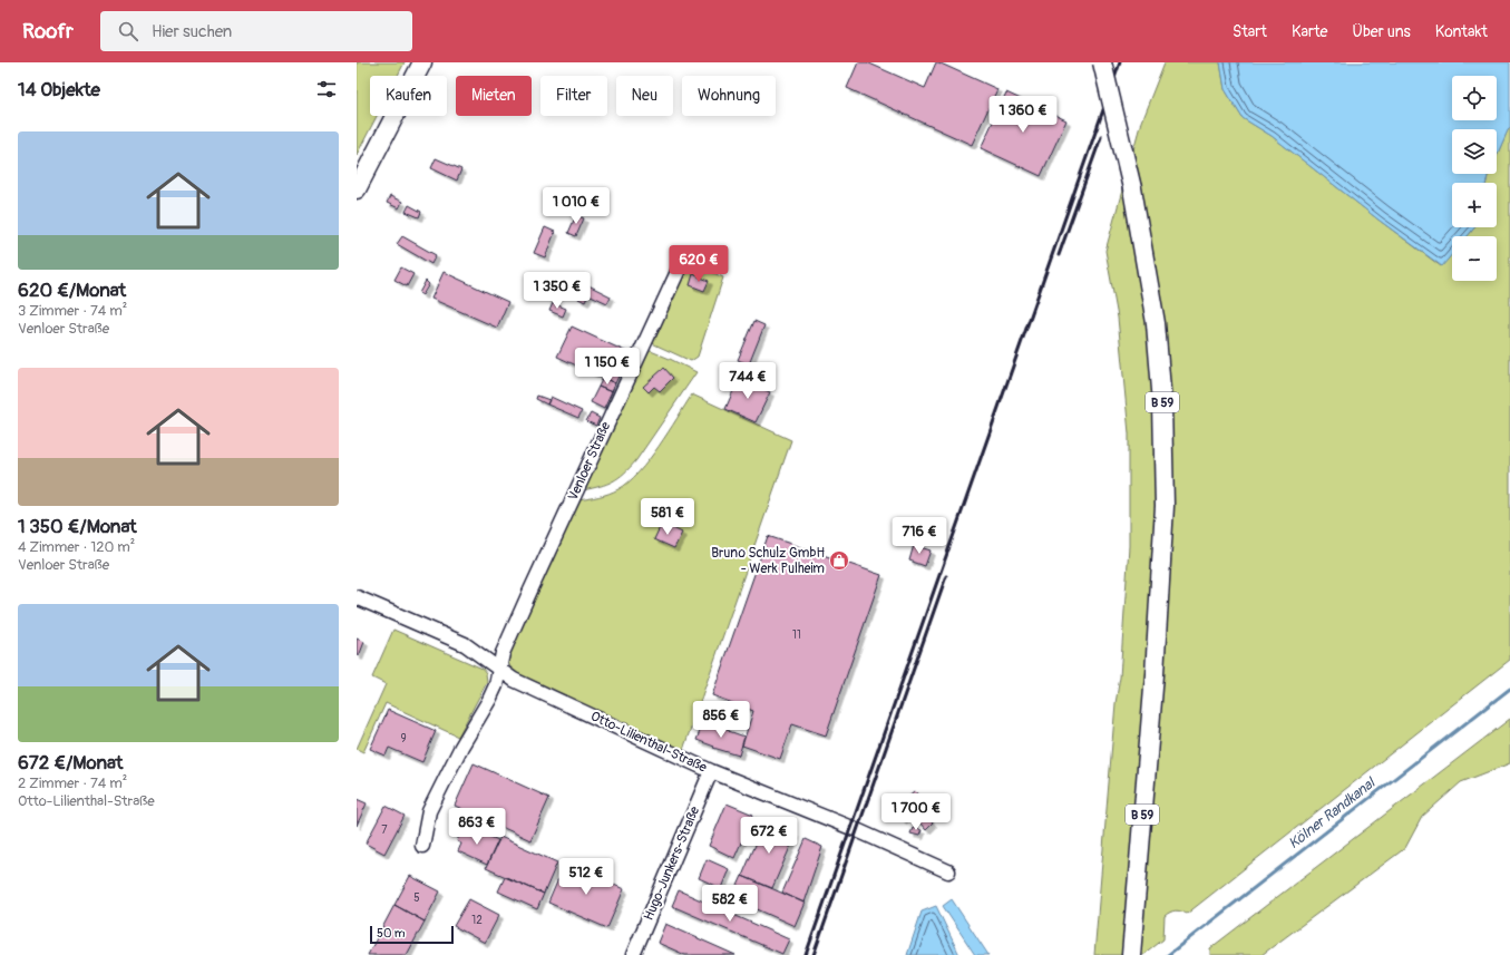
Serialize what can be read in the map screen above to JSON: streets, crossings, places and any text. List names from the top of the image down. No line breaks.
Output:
{"streets":{"main road":["B 59"],"street":["Venloer Straße","Otto-Lilienthal-Straße","Hugo-Junkers-Straße"]},"crossings":[["Venloer Straße","Otto-Lilienthal-Straße"],["Otto-Lilienthal-Straße","Hugo-Junkers-Straße"]],"water":["Kölner Randkanal"],"places":{"shop":["Bruno Schulz GmbH - Werk Pulheim"]},"house_numbers":["11","9","7","5","12"],"scale_bar":"50 m","page":{"header":"Roofr","search":"Hier suchen","nav":["Start","Karte","Über uns","Kontakt"],"heading":"14 Objekte","map_buttons":["+","−"],"chip":["Kaufen","Mieten","Filter","Neu","Wohnung"],"price":["1 360 €","1 010 €","620 €","1 350 €","1 150 €","744 €","581 €","716 €","856 €","1 700 €","863 €","672 €","512 €","582 €"],"list":[{"name":"620 €/Monat","note":"3 Zimmer · 74 m² · Venloer Straße"},{"name":"1 350 €/Monat","note":"4 Zimmer · 120 m² · Venloer Straße"},{"name":"672 €/Monat","note":"2 Zimmer · 74 m² · Otto-Lilienthal-Straße"}],"scale":"50 m"}}
